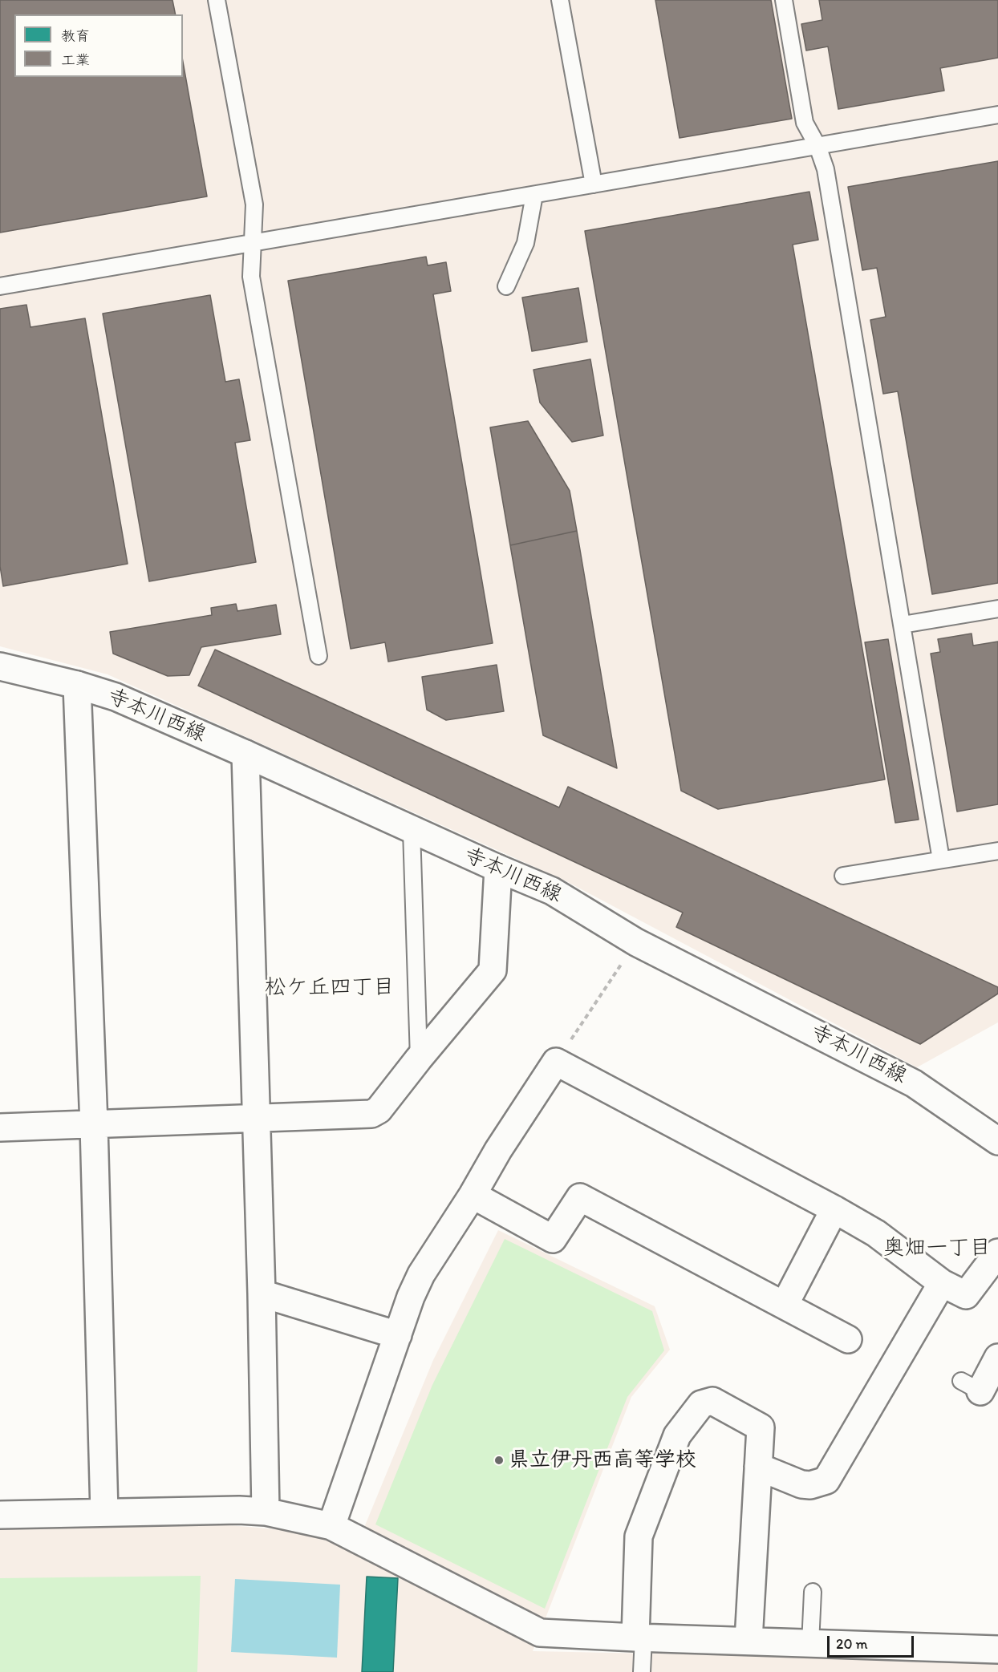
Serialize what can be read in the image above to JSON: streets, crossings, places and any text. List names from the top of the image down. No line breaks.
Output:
{"streets":{"street":["寺本川西線"]},"districts":["松ケ丘四丁目","奥畑一丁目"],"places":["県立伊丹西高等学校"],"legend":["教育","工業"],"scale_bar":"20 m"}
